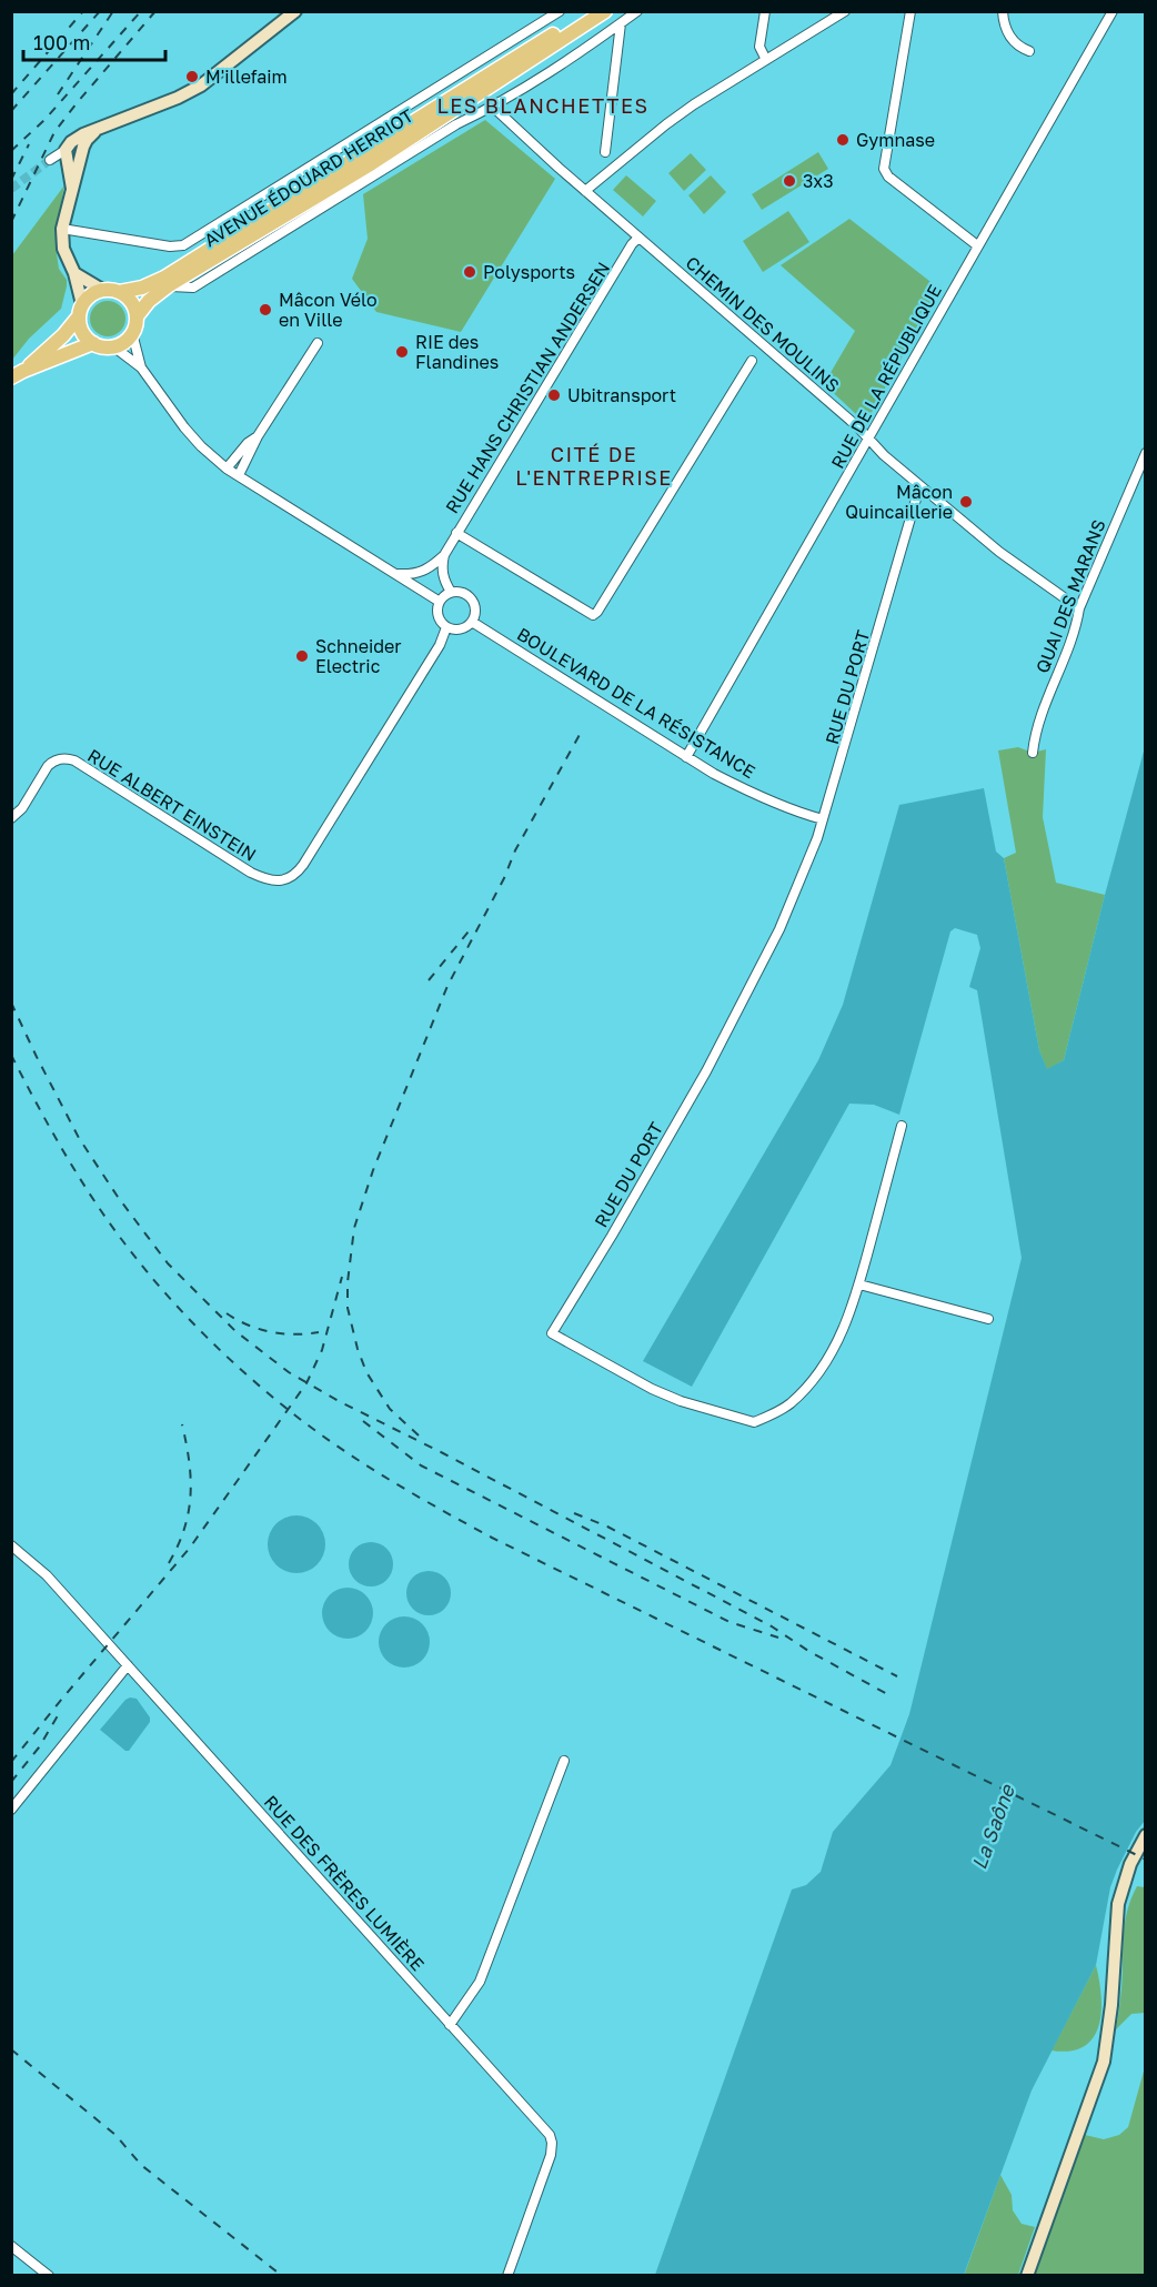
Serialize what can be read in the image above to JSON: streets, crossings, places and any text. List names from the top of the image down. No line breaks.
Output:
{"streets":{"main road":["AVENUE ÉDOUARD HERRIOT"],"street":["CHEMIN DES MOULINS","RUE DE LA RÉPUBLIQUE","RUE HANS CHRISTIAN ANDERSEN","QUAI DES MARANS","RUE DU PORT","BOULEVARD DE LA RÉSISTANCE","RUE ALBERT EINSTEIN","RUE DES FRÈRES LUMIÈRE"]},"crossings":[["CHEMIN DES MOULINS","RUE DE LA RÉPUBLIQUE"],["CHEMIN DES MOULINS","RUE HANS CHRISTIAN ANDERSEN"],["CHEMIN DES MOULINS","QUAI DES MARANS"],["RUE DE LA RÉPUBLIQUE","BOULEVARD DE LA RÉSISTANCE"],["RUE DU PORT","BOULEVARD DE LA RÉSISTANCE"],["BOULEVARD DE LA RÉSISTANCE","RUE ALBERT EINSTEIN"]],"districts":["LES BLANCHETTES","CITÉ DE L'ENTREPRISE"],"water":["La Saône"],"places":["M'illefaim","Gymnase","3x3","Polysports","Mâcon Vélo en Ville","RIE des Flandines","Ubitransport","Mâcon Quincaillerie","Schneider Electric"],"scale_bar":"100 m"}
